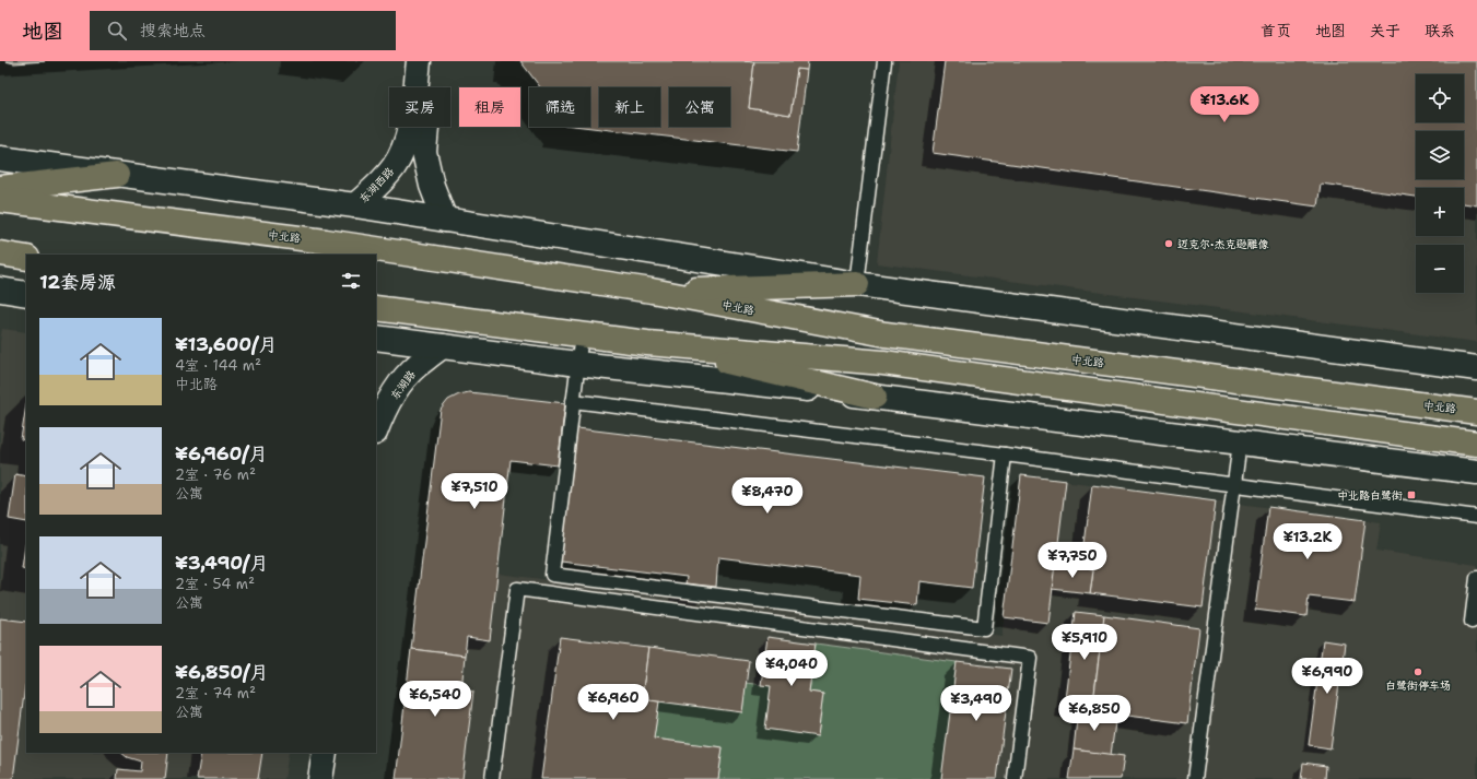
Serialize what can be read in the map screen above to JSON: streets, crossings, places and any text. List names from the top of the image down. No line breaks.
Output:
{"streets":{"main road":["东湖西路","中北路","东湖路"]},"places":{"other":["迈克尔·杰克逊雕像","白鹭街停车场"],"transit":["中北路白鹭街"]},"page":{"header":"地图","search":"搜索地点","nav":["首页","地图","关于","联系"],"map_buttons":["+","−"],"price":["¥13.6K","¥7,510","¥8,470","¥13.2K","¥7,750","¥5,910","¥4,040","¥6,990","¥6,540","¥6,960","¥3,490","¥6,850"],"chip":["买房","租房","筛选","新上","公寓"],"heading":"12套房源","list":[{"name":"¥13,600/月","note":"4室 · 144 m² · 中北路"},{"name":"¥6,960/月","note":"2室 · 76 m² · 公寓"},{"name":"¥3,490/月","note":"2室 · 54 m² · 公寓"},{"name":"¥6,850/月","note":"2室 · 74 m² · 公寓"}]}}
